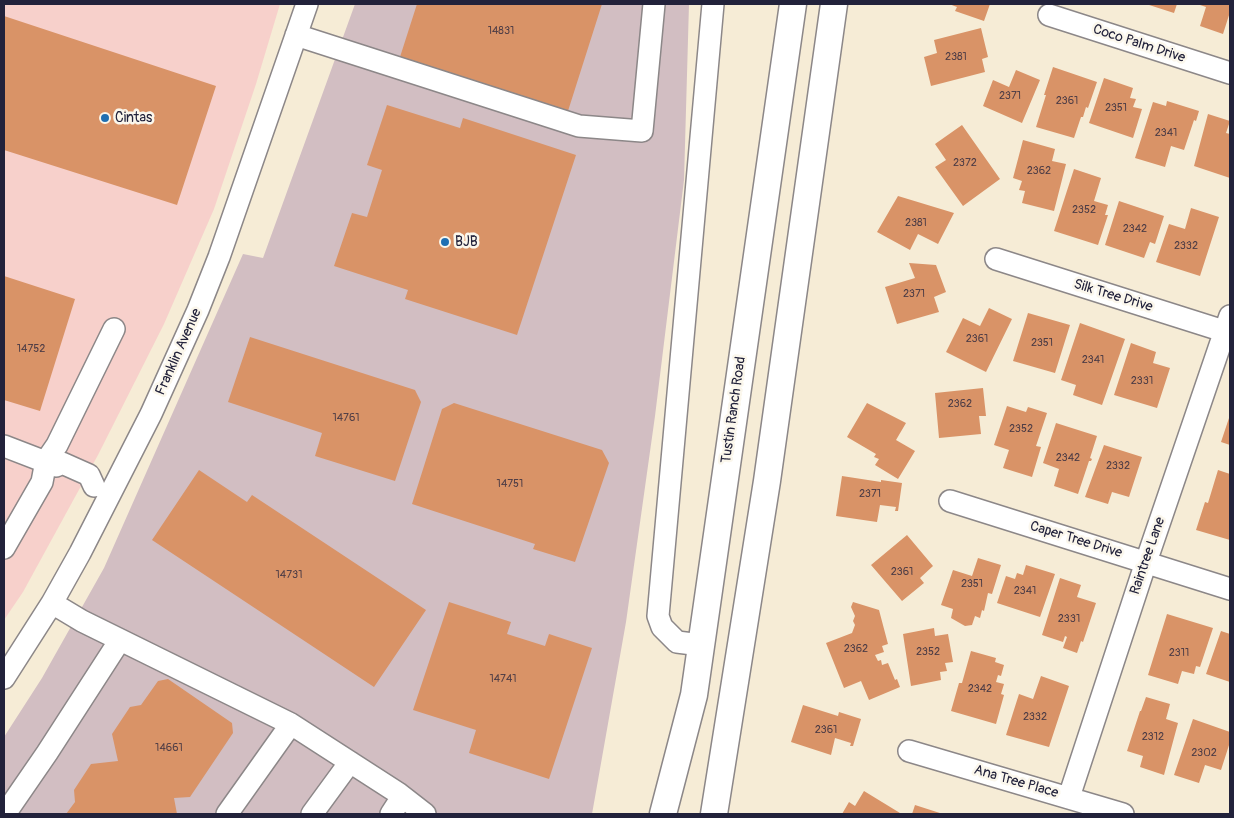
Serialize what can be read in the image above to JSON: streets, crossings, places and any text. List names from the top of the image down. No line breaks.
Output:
{"streets":{"main road":["Tustin Ranch Road"],"street":["Coco Palm Drive","Silk Tree Drive","Franklin Avenue","Caper Tree Drive","Raintree Lane","Ana Tree Place"]},"crossings":[["Silk Tree Drive","Raintree Lane"],["Caper Tree Drive","Raintree Lane"],["Raintree Lane","Ana Tree Place"]],"places":["Cintas","BJB"],"house_numbers":["14831","2381","2371","2361","2351","2341","2372","2362","2352","2381","2342","2332","2371","2361","2351","14752","2341","2331","2362","14761","2352","2342","2332","14751","2371","2361","14731","2351","2341","2331","2362","2352","2311","14741","2342","2332","2361","2312","14661","2302"]}
